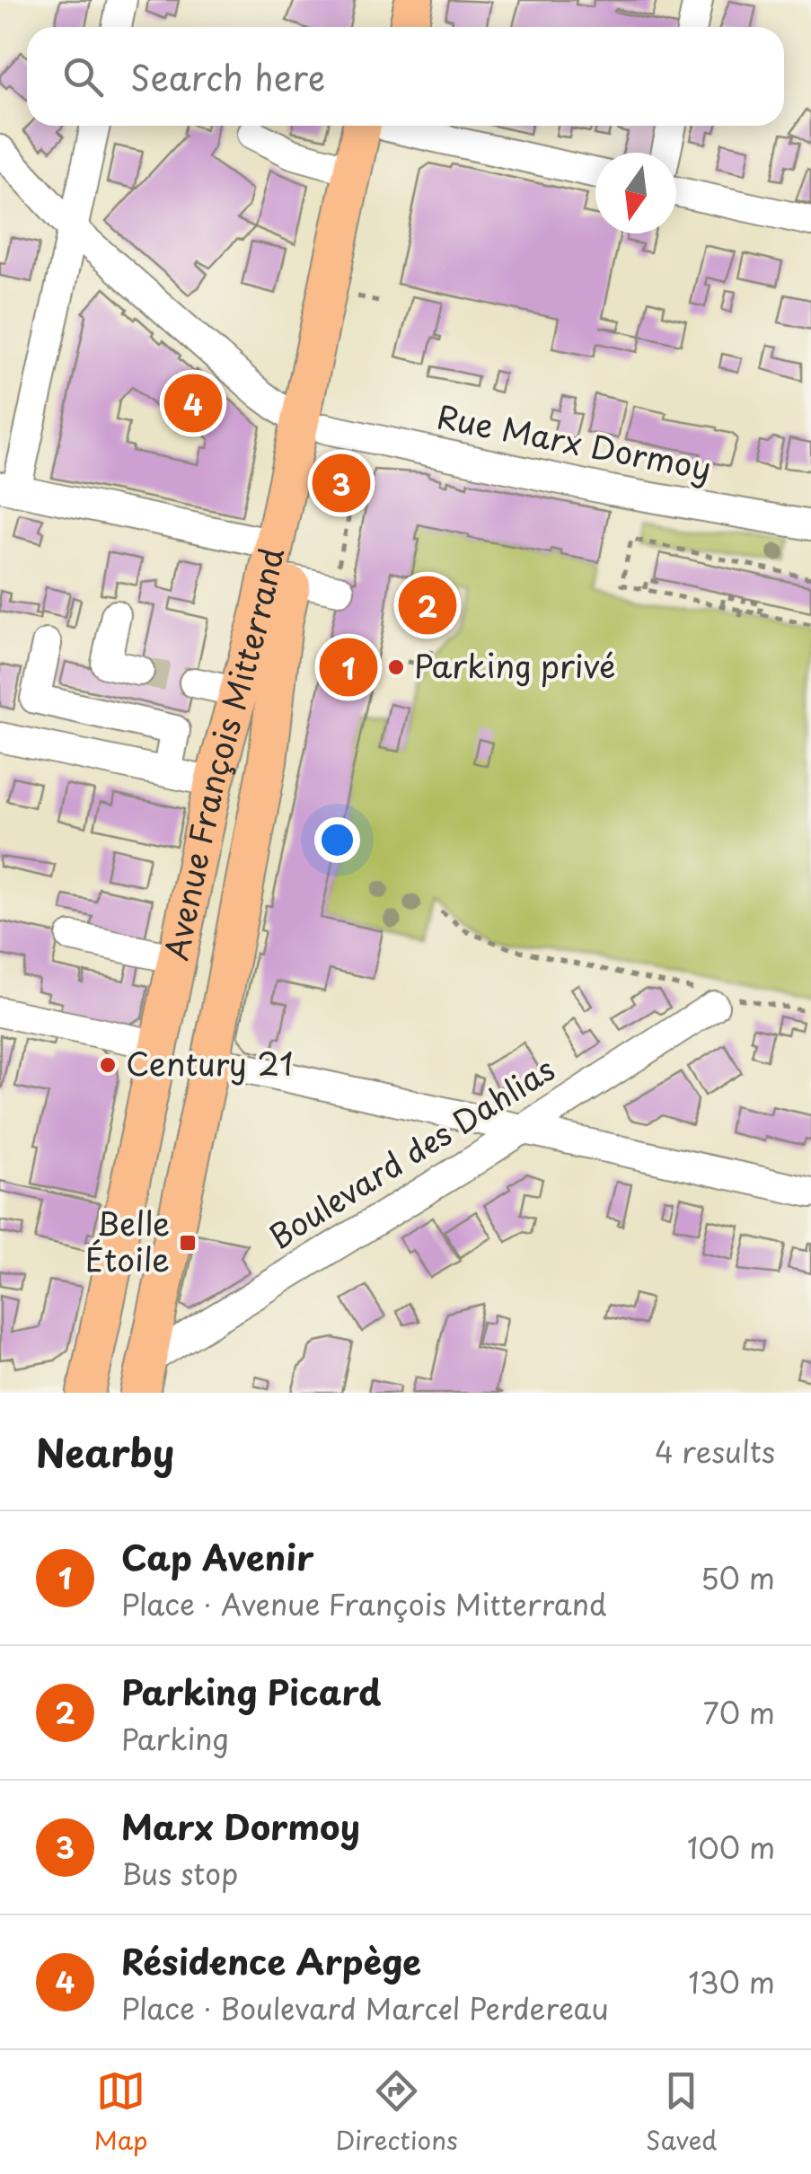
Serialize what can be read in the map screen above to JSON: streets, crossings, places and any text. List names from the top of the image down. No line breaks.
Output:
{"streets":{"main road":["Avenue François Mitterrand"],"street":["Rue Marx Dormoy","Boulevard des Dahlias"]},"crossings":[["Rue Marx Dormoy","Avenue François Mitterrand"],["Avenue François Mitterrand","Boulevard des Dahlias"]],"places":{"other":["Parking privé","Century 21"],"transit":["Belle Étoile"]},"north":"bottom","page":{"search":"Search here","pins":["4","3","2","1"],"heading":["Nearby","4 results"],"list":[{"mark":"1","name":"Cap Avenir","note":"Place · Avenue François Mitterrand","value":"50 m"},{"mark":"2","name":"Parking Picard","note":"Parking","value":"70 m"},{"mark":"3","name":"Marx Dormoy","note":"Bus stop","value":"100 m"},{"mark":"4","name":"Résidence Arpège","note":"Place · Boulevard Marcel Perdereau","value":"130 m"}],"nav":["Map","Directions","Saved"]}}
